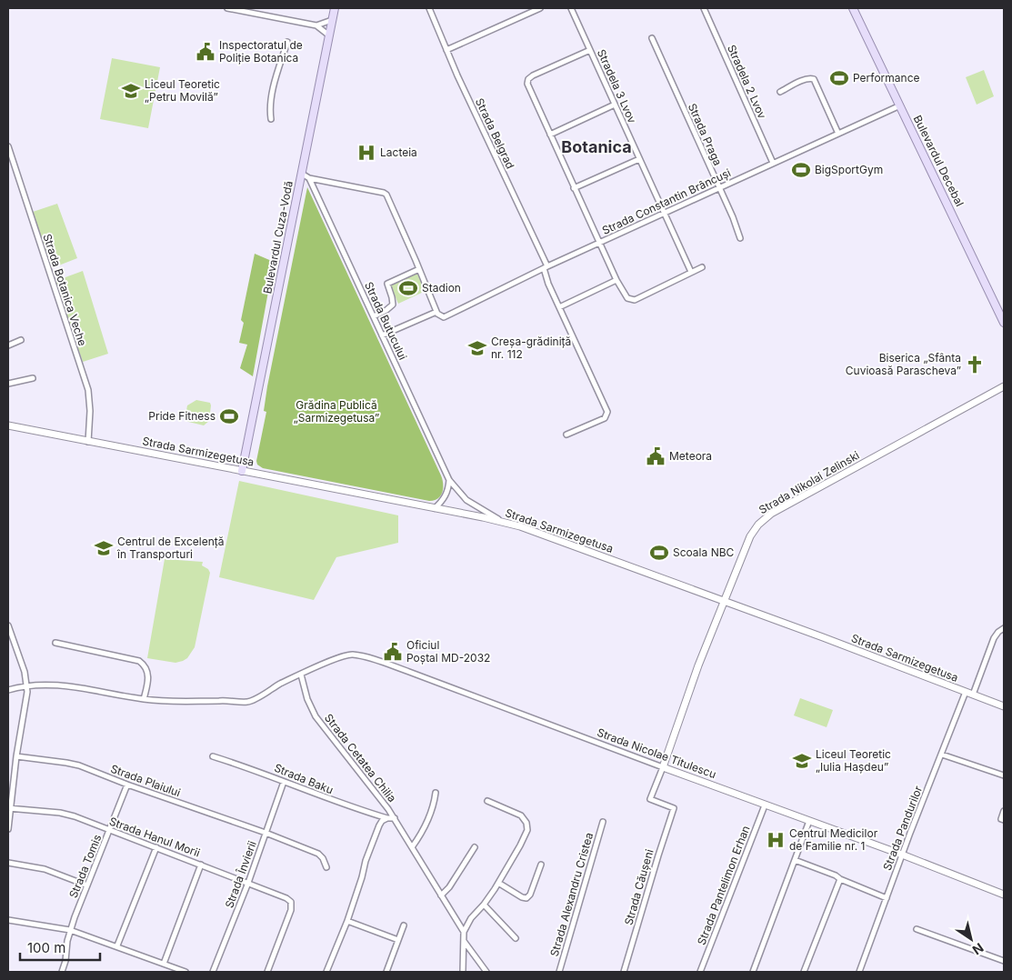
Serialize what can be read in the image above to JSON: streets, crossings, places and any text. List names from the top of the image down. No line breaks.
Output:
{"streets":{"main road":["Bulevardul Decebal","Bulevardul Cuza-Vodă","Strada Sarmizegetusa","Strada Nikolai Zelinski","Strada Nicolae Titulescu"],"street":["Stradela 2 Lvov","Stradela 3 Lvov","Strada Belgrad","Strada Praga","Strada Constantin Brâncuși","Strada Botanica Veche","Strada Butucului","Strada Cetatea Chilia","Strada Baku","Strada Plaiului","Strada Pandurilor","Strada Hanul Morii","Strada Tomis","Strada Învierii","Strada Pantelimon Erhan","Strada Căușeni","Strada Alexandru Cristea"]},"crossings":[["Stradela 2 Lvov","Strada Constantin Brâncuși"],["Stradela 3 Lvov","Strada Constantin Brâncuși"],["Strada Belgrad","Strada Constantin Brâncuși"],["Strada Praga","Strada Constantin Brâncuși"],["Bulevardul Decebal","Strada Constantin Brâncuși"],["Bulevardul Cuza-Vodă","Strada Sarmizegetusa"],["Strada Botanica Veche","Strada Sarmizegetusa"],["Strada Butucului","Strada Sarmizegetusa"],["Strada Sarmizegetusa","Strada Nikolai Zelinski"],["Strada Sarmizegetusa","Strada Pandurilor"],["Strada Nikolai Zelinski","Strada Nicolae Titulescu"],["Strada Nikolai Zelinski","Strada Căușeni"],["Strada Nicolae Titulescu","Strada Cetatea Chilia"],["Strada Nicolae Titulescu","Strada Pandurilor"],["Strada Nicolae Titulescu","Strada Pantelimon Erhan"],["Strada Nicolae Titulescu","Strada Căușeni"],["Strada Cetatea Chilia","Strada Baku"],["Strada Baku","Strada Învierii"],["Strada Plaiului","Strada Tomis"],["Strada Plaiului","Strada Învierii"],["Strada Hanul Morii","Strada Tomis"],["Strada Hanul Morii","Strada Învierii"]],"districts":["Botanica"],"parks":["Grădina Publică „Sarmizegetusa”"],"places":{"public building":["Inspectoratul de Poliție Botanica","Meteora","Oficiul Poștal MD-2032"],"sports":["Performance","BigSportGym","Stadion","Pride Fitness","Scoala NBC"],"school or university":["Liceul Teoretic „Petru Movilă”","Creșa-grădiniță nr. 112","Centrul de Excelență în Transporturi","Liceul Teoretic „Iulia Hașdeu”"],"hospital":["Lacteia","Centrul Medicilor de Familie nr. 1"],"church":["Biserica „Sfânta Cuvioasă Parascheva”"]},"scale_bar":"100 m","north":"bottom right"}
